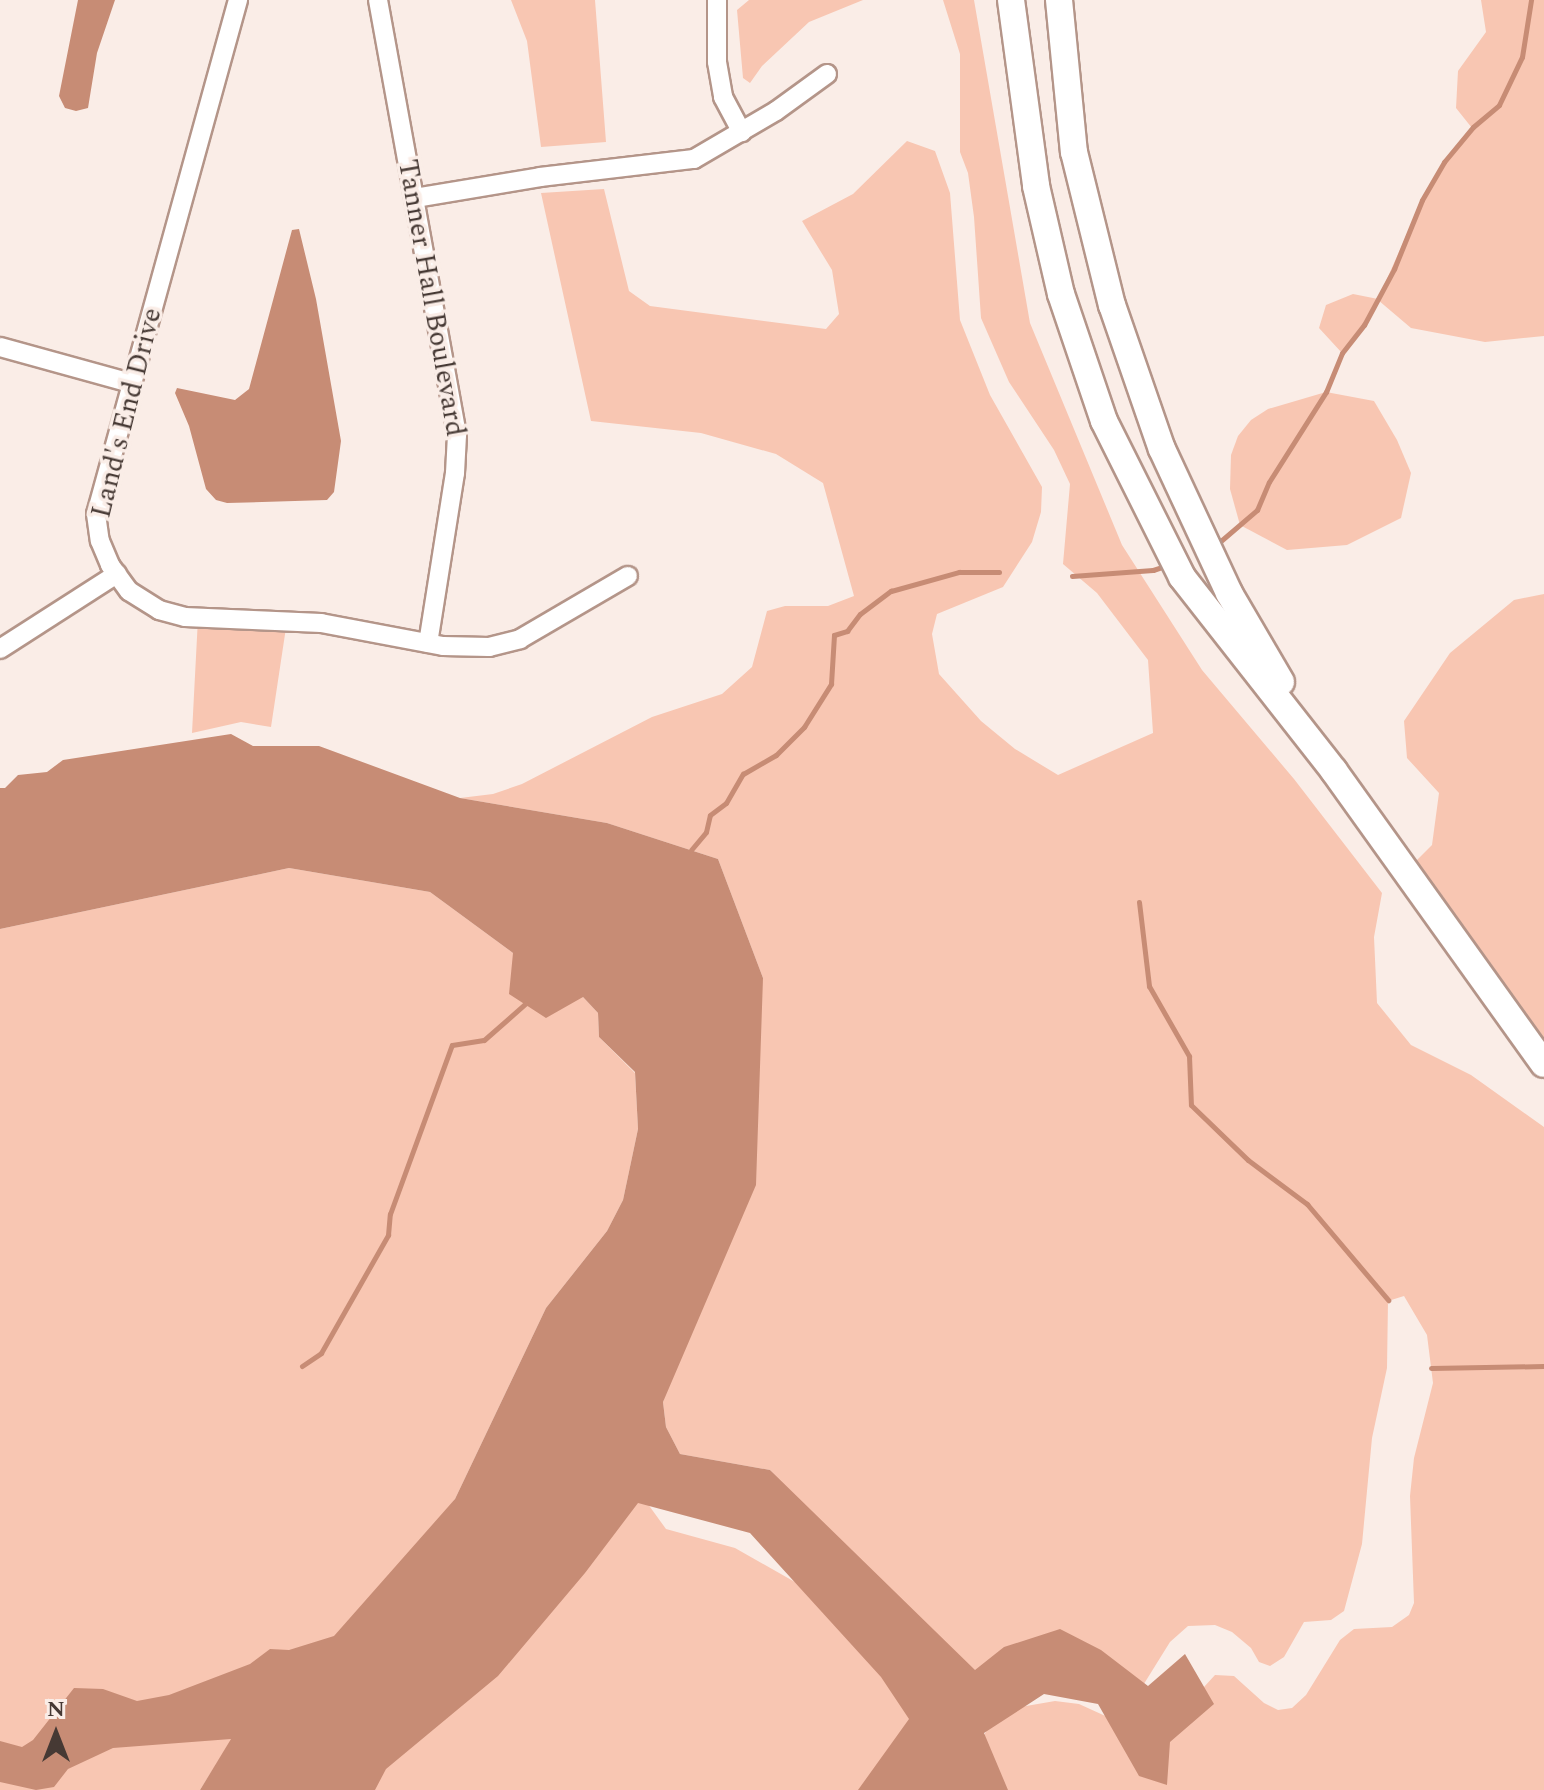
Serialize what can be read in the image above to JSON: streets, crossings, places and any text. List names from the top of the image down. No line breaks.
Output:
{"streets":{"street":["Tanner Hall Boulevard","Land's End Drive"]},"crossings":[["Tanner Hall Boulevard","Land's End Drive"]],"north":"top"}
